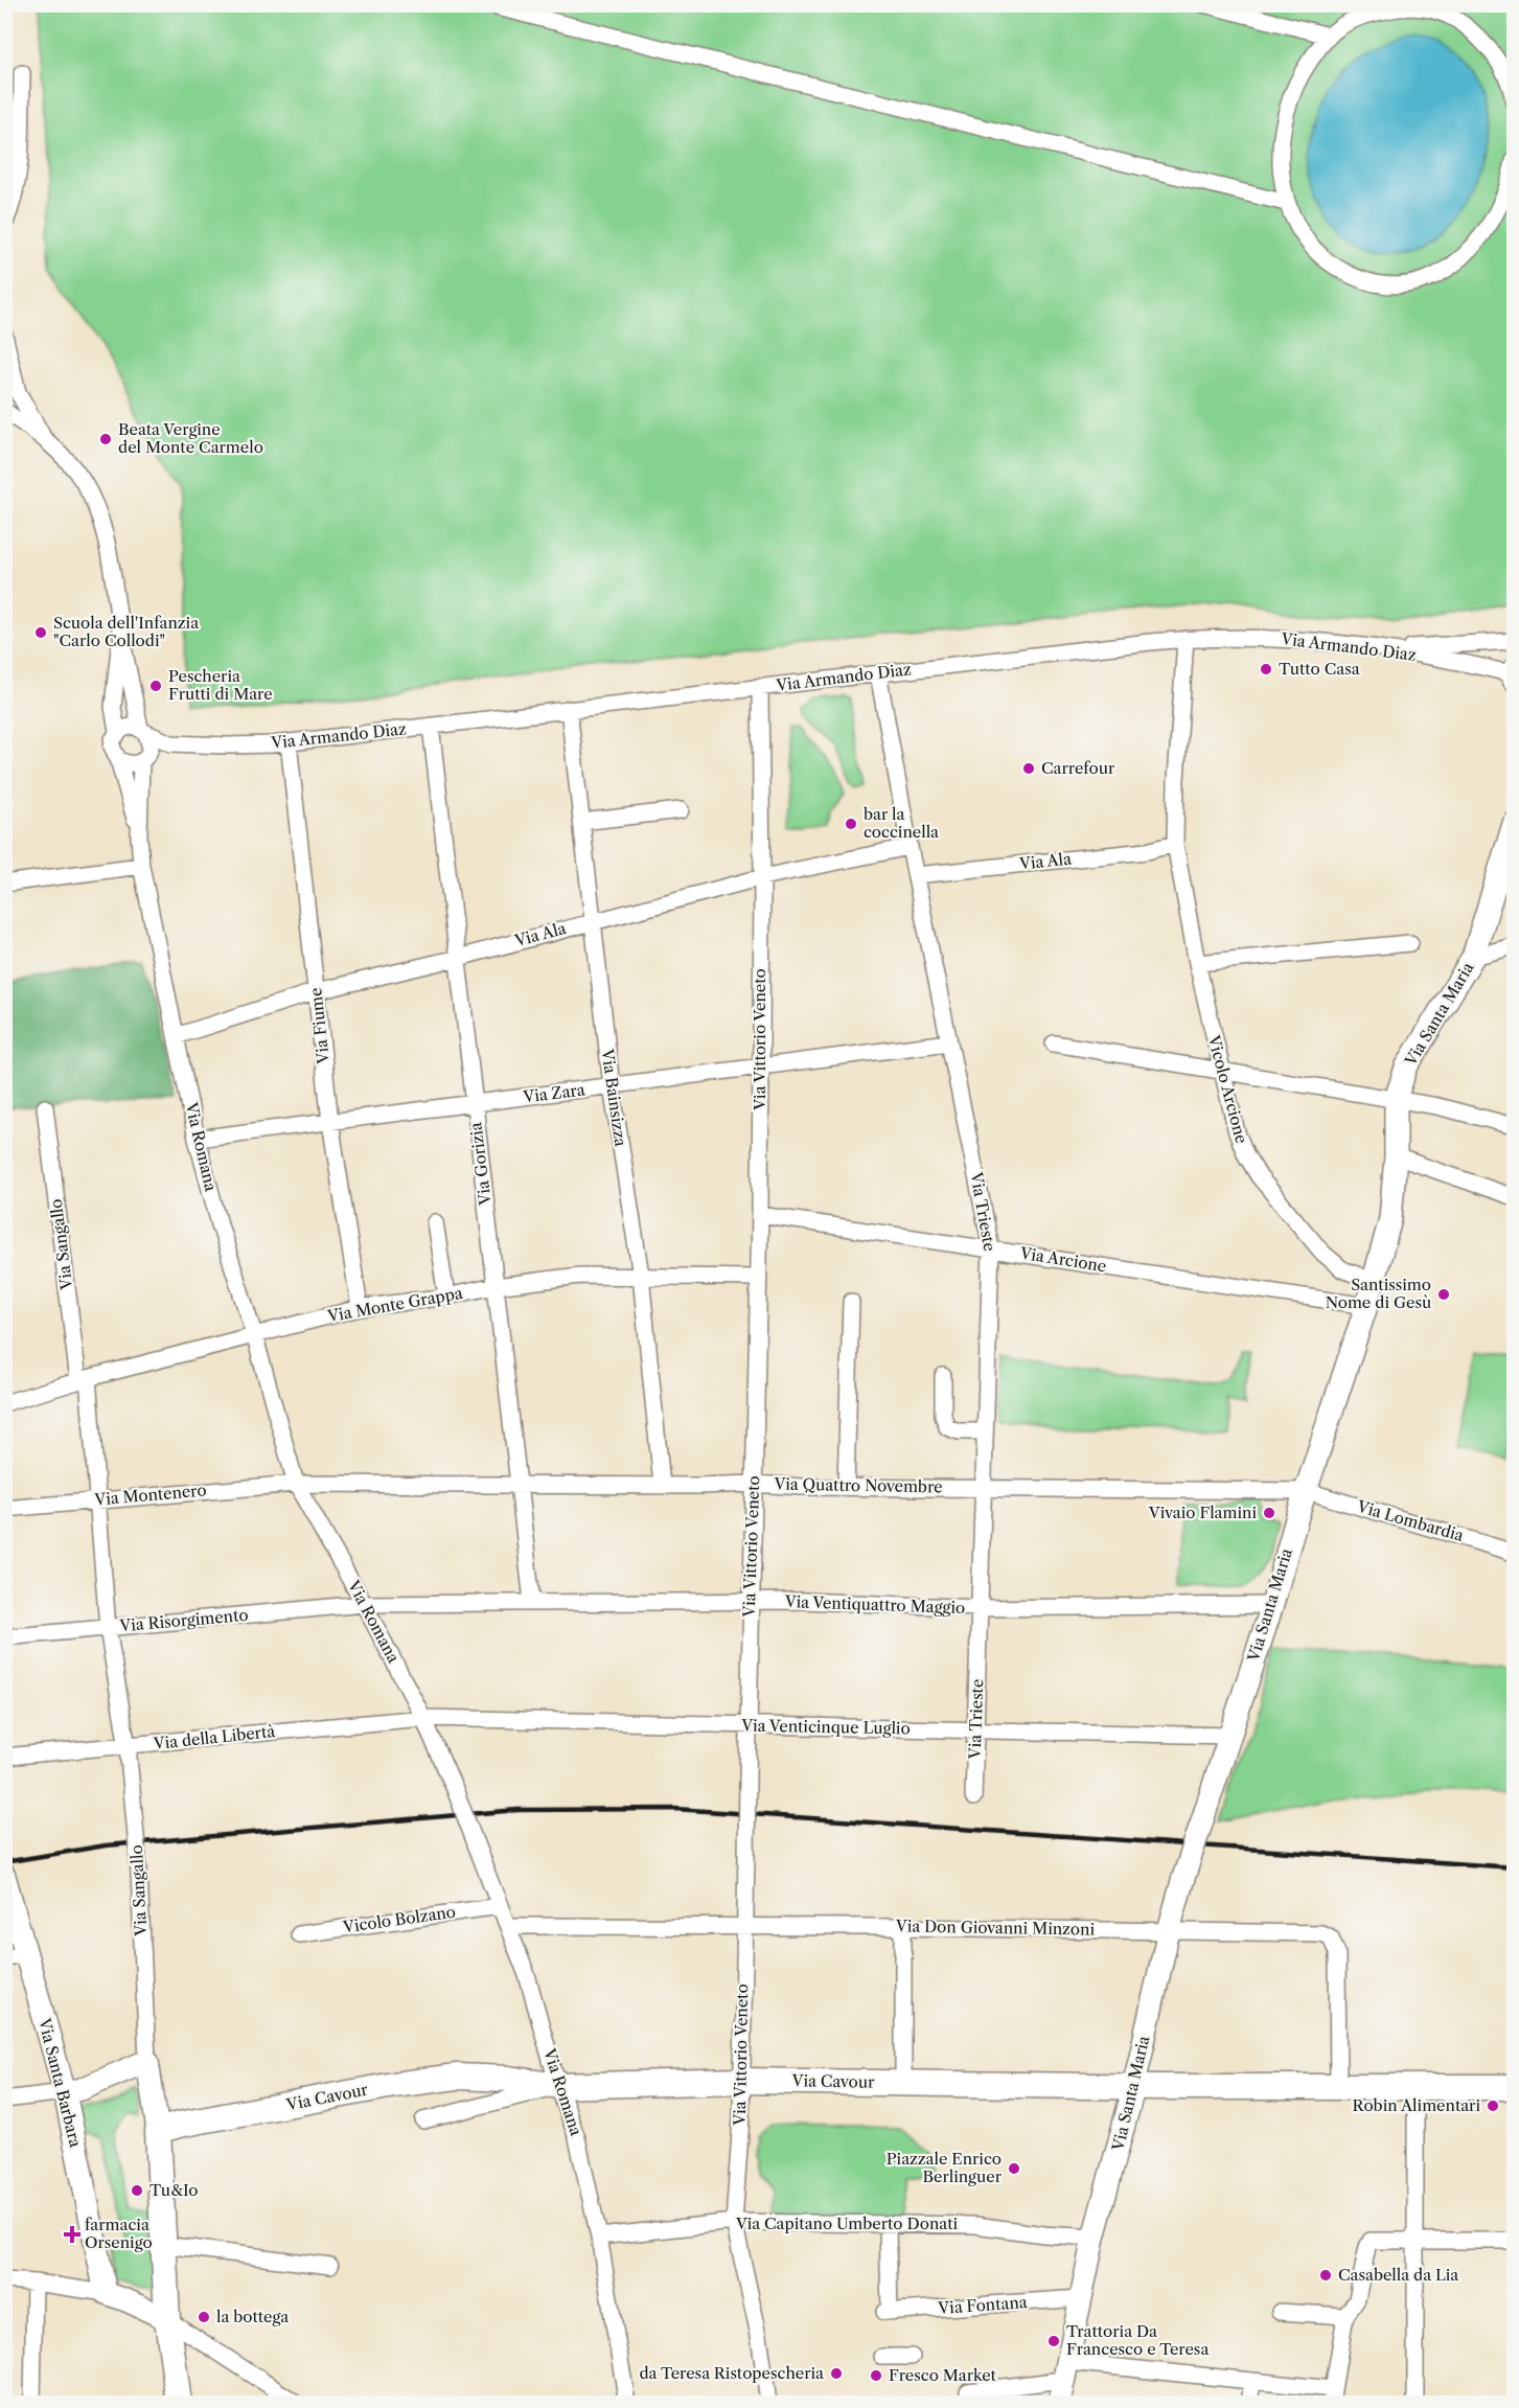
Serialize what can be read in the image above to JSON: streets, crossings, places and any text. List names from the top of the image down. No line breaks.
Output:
{"streets":{"main road":["Via Santa Maria","Via Sangallo","Via Cavour","Via Santa Barbara"],"street":["Via Armando Diaz","Via Ala","Via Fiume","Via Vittorio Veneto","Vicolo Arcione","Via Zara","Via Bainsizza","Via Romana","Via Gorizia","Via Trieste","Via Arcione","Via Monte Grappa","Via Quattro Novembre","Via Montenero","Via Lombardia","Via Ventiquattro Maggio","Via Risorgimento","Via Venticinque Luglio","Via della Libertà","Vicolo Bolzano","Via Don Giovanni Minzoni","Via Capitano Umberto Donati","Via Fontana"]},"crossings":[["Via Armando Diaz","Via Fiume"],["Via Armando Diaz","Via Vittorio Veneto"],["Via Armando Diaz","Vicolo Arcione"],["Via Armando Diaz","Via Bainsizza"],["Via Armando Diaz","Via Romana"],["Via Armando Diaz","Via Gorizia"],["Via Armando Diaz","Via Trieste"],["Via Ala","Via Fiume"],["Via Ala","Via Vittorio Veneto"],["Via Ala","Vicolo Arcione"],["Via Ala","Via Bainsizza"],["Via Ala","Via Romana"],["Via Ala","Via Gorizia"],["Via Ala","Via Trieste"],["Via Santa Maria","Vicolo Arcione"],["Via Santa Maria","Via Arcione"],["Via Santa Maria","Via Quattro Novembre"],["Via Santa Maria","Via Lombardia"],["Via Santa Maria","Via Ventiquattro Maggio"],["Via Santa Maria","Via Venticinque Luglio"],["Via Santa Maria","Via Don Giovanni Minzoni"],["Via Santa Maria","Via Cavour"],["Via Santa Maria","Via Capitano Umberto Donati"],["Via Santa Maria","Via Fontana"],["Via Fiume","Via Zara"],["Via Fiume","Via Monte Grappa"],["Via Vittorio Veneto","Via Zara"],["Via Vittorio Veneto","Via Arcione"],["Via Vittorio Veneto","Via Monte Grappa"],["Via Vittorio Veneto","Via Quattro Novembre"],["Via Vittorio Veneto","Via Ventiquattro Maggio"],["Via Vittorio Veneto","Via Venticinque Luglio"],["Via Vittorio Veneto","Via Don Giovanni Minzoni"],["Via Vittorio Veneto","Via Cavour"],["Via Vittorio Veneto","Via Capitano Umberto Donati"],["Via Zara","Via Bainsizza"],["Via Zara","Via Romana"],["Via Zara","Via Gorizia"],["Via Zara","Via Trieste"],["Via Bainsizza","Via Monte Grappa"],["Via Bainsizza","Via Quattro Novembre"],["Via Romana","Via Monte Grappa"],["Via Romana","Via Quattro Novembre"],["Via Romana","Via Montenero"],["Via Romana","Via Ventiquattro Maggio"],["Via Romana","Via Risorgimento"],["Via Romana","Via Venticinque Luglio"],["Via Romana","Via della Libertà"],["Via Romana","Vicolo Bolzano"],["Via Romana","Via Don Giovanni Minzoni"],["Via Romana","Via Cavour"],["Via Romana","Via Capitano Umberto Donati"],["Via Gorizia","Via Monte Grappa"],["Via Gorizia","Via Quattro Novembre"],["Via Gorizia","Via Ventiquattro Maggio"],["Via Trieste","Via Arcione"],["Via Trieste","Via Quattro Novembre"],["Via Trieste","Via Ventiquattro Maggio"],["Via Trieste","Via Venticinque Luglio"],["Via Sangallo","Via Monte Grappa"],["Via Sangallo","Via Montenero"],["Via Sangallo","Via Risorgimento"],["Via Sangallo","Via della Libertà"],["Via Sangallo","Via Cavour"],["Via Quattro Novembre","Via Montenero"],["Via Quattro Novembre","Via Lombardia"],["Via Ventiquattro Maggio","Via Risorgimento"],["Via Venticinque Luglio","Via della Libertà"],["Via Don Giovanni Minzoni","Via Cavour"],["Via Capitano Umberto Donati","Via Fontana"]],"places":{"other":["Beata Vergine del Monte Carmelo","Scuola dell'Infanzia \"Carlo Collodi\"","Tutto Casa","Pescheria Frutti di Mare","Carrefour","bar la coccinella","Santissimo Nome di Gesù","Vivaio Flamini","Robin Alimentari","Piazzale Enrico Berlinguer","Tu&Io","Casabella da Lia","la bottega","Trattoria Da Francesco e Teresa","da Teresa Ristopescheria","Fresco Market"],"health":["farmacia Orsenigo"]}}
